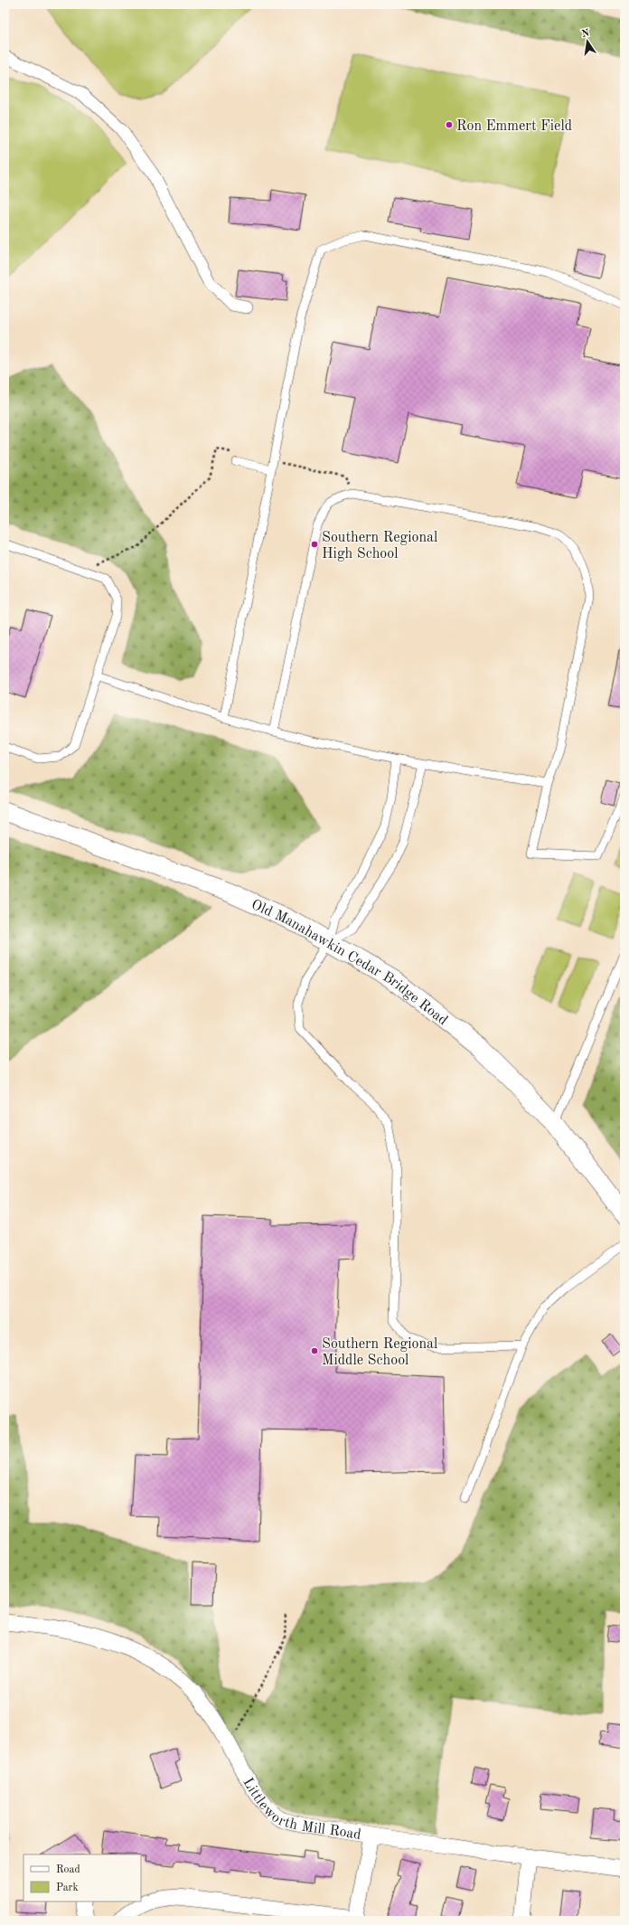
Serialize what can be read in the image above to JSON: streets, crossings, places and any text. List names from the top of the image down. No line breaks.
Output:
{"streets":{"street":["Old Manahawkin Cedar Bridge Road","Littleworth Mill Road"]},"places":["Ron Emmert Field","Southern Regional High School","Southern Regional Middle School"],"legend":["Road","Park"],"north":"top"}
